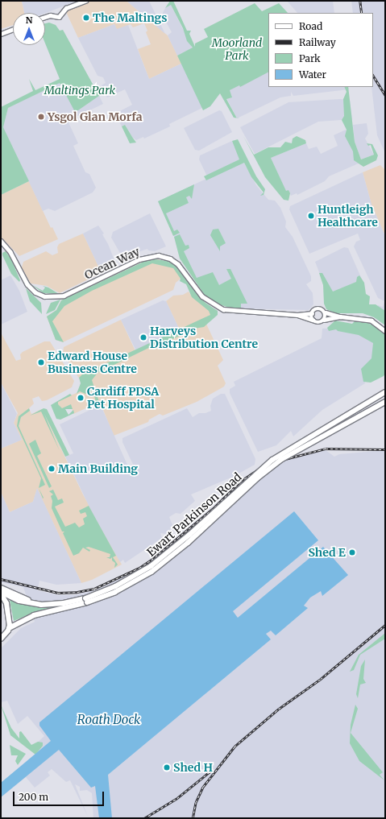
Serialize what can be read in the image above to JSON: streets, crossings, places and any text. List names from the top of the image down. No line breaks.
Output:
{"streets":{"main road":["Ewart Parkinson Road"],"street":["Ocean Way"]},"water":["Roath Dock"],"parks":["Moorland Park","Maltings Park"],"places":["The Maltings","Ysgol Glan Morfa","Huntleigh Healthcare","Harveys Distribution Centre","Edward House Business Centre","Cardiff PDSA Pet Hospital","Main Building","Shed E","Shed H"],"legend":["Road","Railway","Park","Water"],"scale_bar":"200 m","north":"top"}
